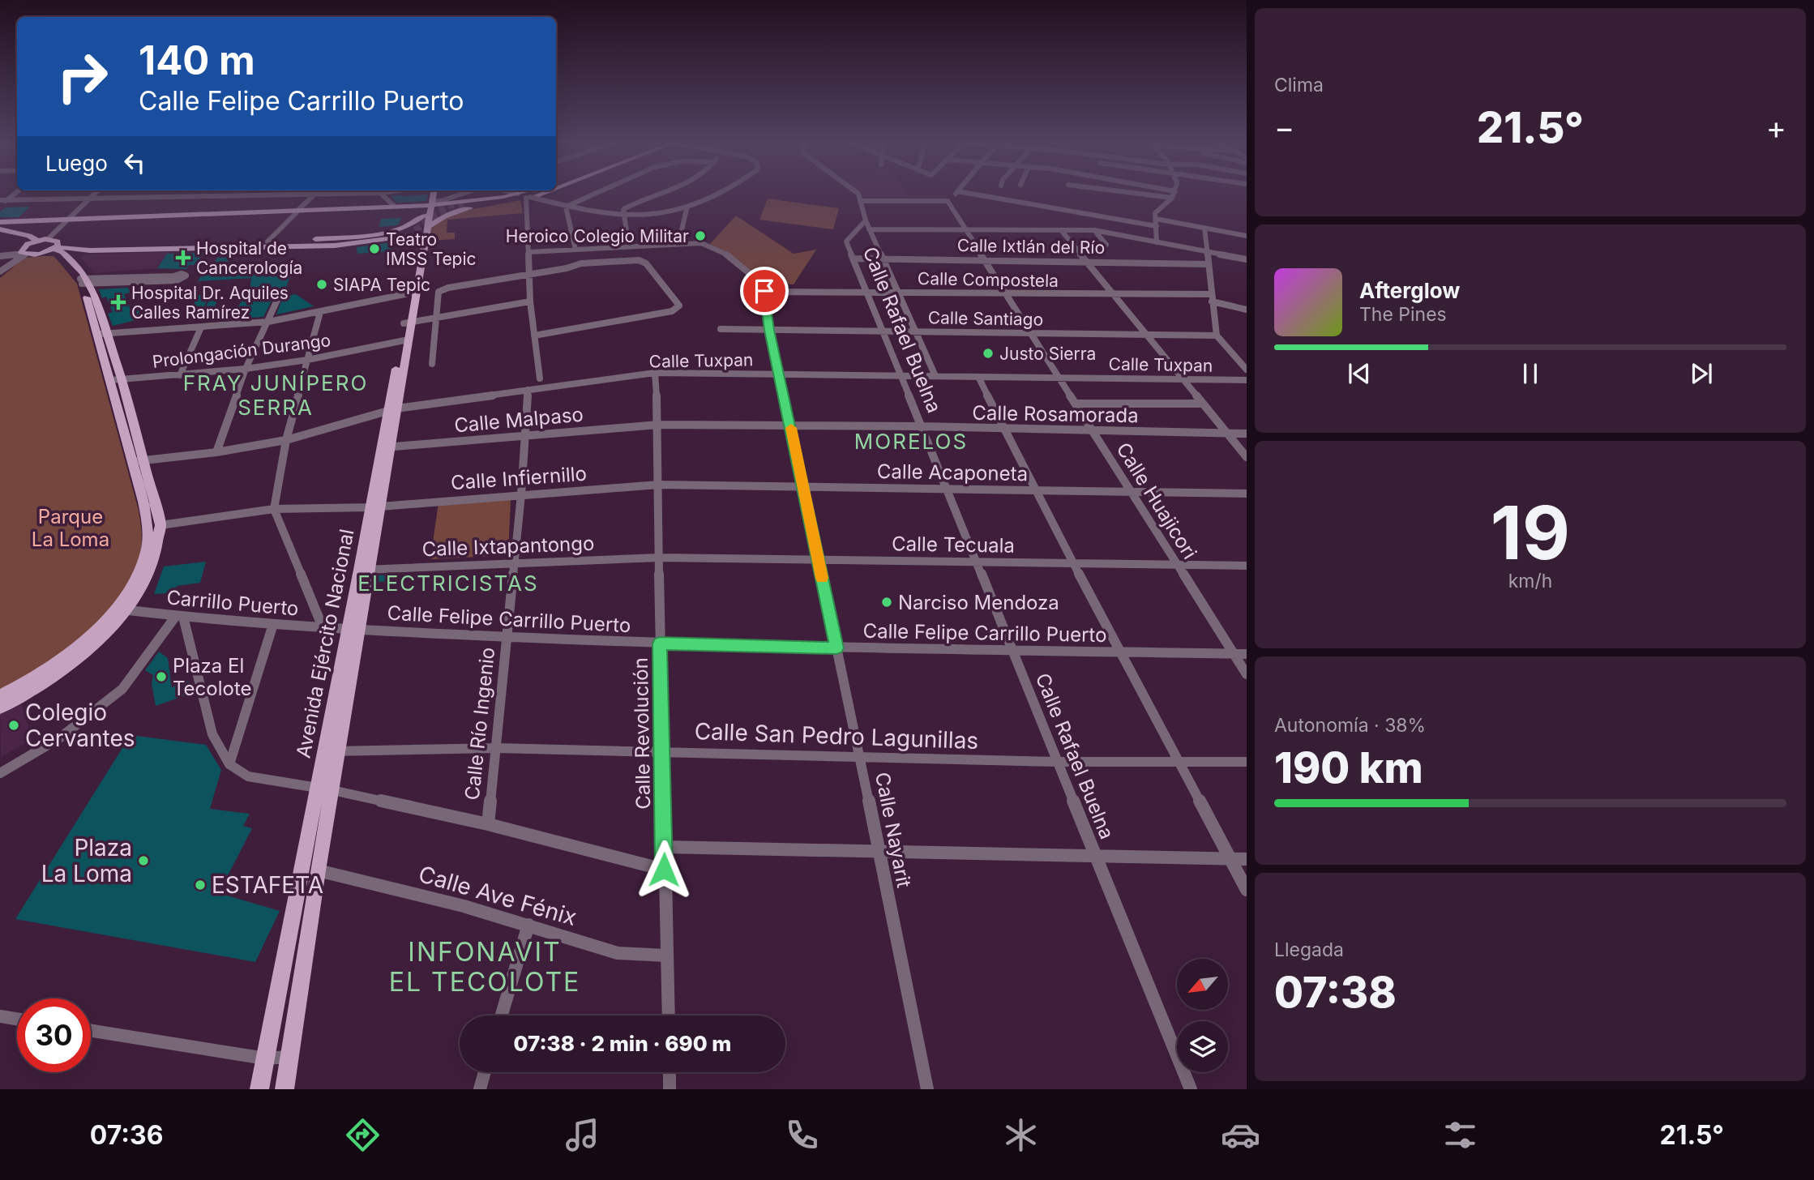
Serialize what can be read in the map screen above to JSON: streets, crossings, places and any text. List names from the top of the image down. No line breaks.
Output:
{"streets":{"main road":["Avenida Ejército Nacional"],"street":["Calle Ixtlán del Río","Calle Compostela","Calle Santiago","Calle Rafael Buelna","Prolongación Durango","Calle Tuxpan","Calle Rosamorada","Calle Malpaso","Calle Acaponeta","Calle Infiernillo","Calle Huajicori","Calle Tecuala","Calle Ixtapantongo","Carrillo Puerto","Calle Felipe Carrillo Puerto","Calle Río Ingenio","Calle Revolución","Calle San Pedro Lagunillas","Calle Nayarit","Calle Ave Fénix"]},"crossings":[["Calle Ixtlán del Río","Calle Rafael Buelna"],["Calle Ixtlán del Río","Calle Huajicori"],["Calle Compostela","Calle Rafael Buelna"],["Calle Compostela","Calle Huajicori"],["Calle Compostela","Calle Nayarit"],["Calle Santiago","Calle Rafael Buelna"],["Calle Santiago","Calle Huajicori"],["Calle Santiago","Calle Nayarit"],["Calle Rafael Buelna","Calle Tuxpan"],["Calle Rafael Buelna","Calle Rosamorada"],["Calle Rafael Buelna","Calle Acaponeta"],["Calle Rafael Buelna","Calle Tecuala"],["Calle Rafael Buelna","Calle Felipe Carrillo Puerto"],["Calle Rafael Buelna","Calle San Pedro Lagunillas"],["Prolongación Durango","Avenida Ejército Nacional"],["Calle Tuxpan","Calle Huajicori"],["Calle Tuxpan","Avenida Ejército Nacional"],["Calle Tuxpan","Calle Río Ingenio"],["Calle Tuxpan","Calle Revolución"],["Calle Tuxpan","Calle Nayarit"],["Calle Rosamorada","Calle Malpaso"],["Calle Rosamorada","Calle Huajicori"],["Calle Rosamorada","Calle Revolución"],["Calle Rosamorada","Calle Nayarit"],["Calle Malpaso","Avenida Ejército Nacional"],["Calle Malpaso","Calle Río Ingenio"],["Calle Malpaso","Calle Revolución"],["Calle Acaponeta","Calle Infiernillo"],["Calle Acaponeta","Calle Huajicori"],["Calle Acaponeta","Calle Revolución"],["Calle Acaponeta","Calle Nayarit"],["Calle Infiernillo","Avenida Ejército Nacional"],["Calle Infiernillo","Calle Río Ingenio"],["Calle Infiernillo","Calle Revolución"],["Calle Huajicori","Calle Tecuala"],["Calle Huajicori","Calle Felipe Carrillo Puerto"],["Calle Tecuala","Calle Ixtapantongo"],["Calle Tecuala","Calle Revolución"],["Calle Tecuala","Calle Nayarit"],["Calle Ixtapantongo","Avenida Ejército Nacional"],["Calle Ixtapantongo","Calle Río Ingenio"],["Calle Ixtapantongo","Calle Revolución"],["Carrillo Puerto","Calle Felipe Carrillo Puerto"],["Carrillo Puerto","Avenida Ejército Nacional"],["Calle Felipe Carrillo Puerto","Avenida Ejército Nacional"],["Calle Felipe Carrillo Puerto","Calle Río Ingenio"],["Calle Felipe Carrillo Puerto","Calle Revolución"],["Calle Felipe Carrillo Puerto","Calle Nayarit"],["Avenida Ejército Nacional","Calle San Pedro Lagunillas"],["Avenida Ejército Nacional","Calle Ave Fénix"],["Calle Río Ingenio","Calle San Pedro Lagunillas"],["Calle Revolución","Calle San Pedro Lagunillas"],["Calle Revolución","Calle Ave Fénix"],["Calle San Pedro Lagunillas","Calle Nayarit"]],"districts":["FRAY JUNÍPERO SERRA","MORELOS","ELECTRICISTAS","INFONAVIT EL TECOLOTE"],"parks":["Parque La Loma"],"places":{"other":["Heroico Colegio Militar","Teatro IMSS Tepic","SIAPA Tepic","Justo Sierra","Narciso Mendoza","Plaza El Tecolote","Colegio Cervantes","Plaza La Loma","ESTAFETA"],"health":["Hospital de Cancerología","Hospital Dr. Aquiles Calles Ramírez"]},"north":"bottom left","page":{"tile":["Clima",["19","km/h"],["Autonomía · 38%","190 km"],["Llegada","07:38"]],"turn":["140 m","Calle Felipe Carrillo Puerto"],"heat":["−","21.5°","+"],"then":"Luego","song":["Afterglow","The Pines"],"limit":"30","trip":"07:38 · 2 min · 690 m","tabs":["07:36","21.5°"]}}
